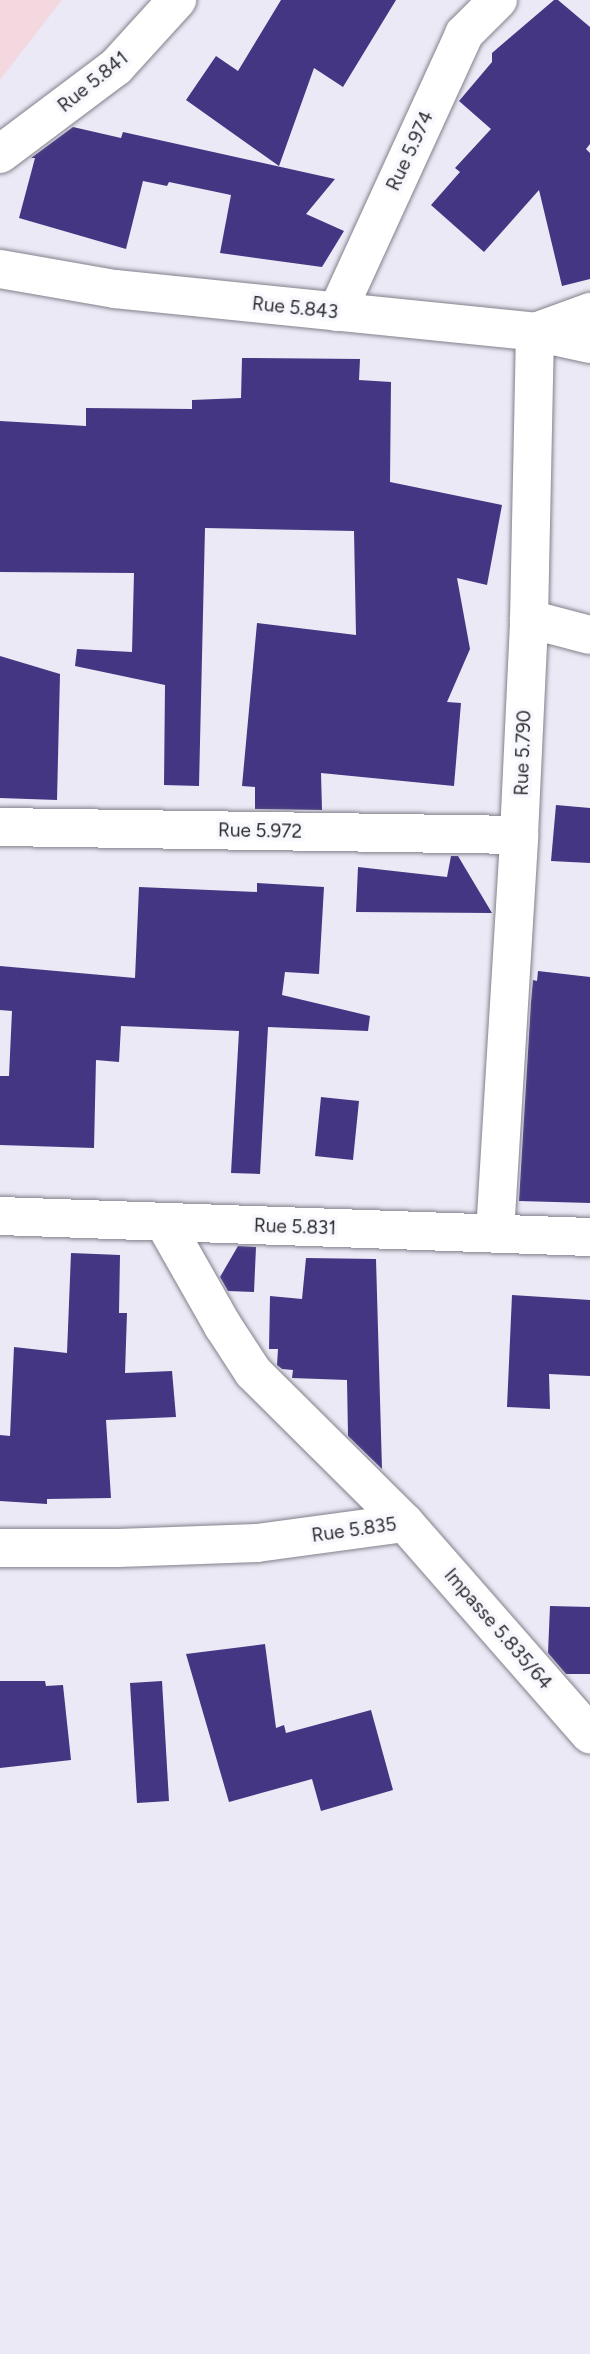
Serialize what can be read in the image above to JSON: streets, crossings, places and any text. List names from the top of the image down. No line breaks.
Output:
{"streets":{"street":["Rue 5.841","Rue 5.974","Rue 5.843","Rue 5.790","Rue 5.972","Rue 5.831","Rue 5.835","Impasse 5.835/64"]},"crossings":[["Rue 5.974","Rue 5.843"],["Rue 5.843","Rue 5.790"],["Rue 5.790","Rue 5.972"],["Rue 5.790","Rue 5.831"],["Rue 5.831","Rue 5.835"],["Rue 5.835","Impasse 5.835/64"]]}
